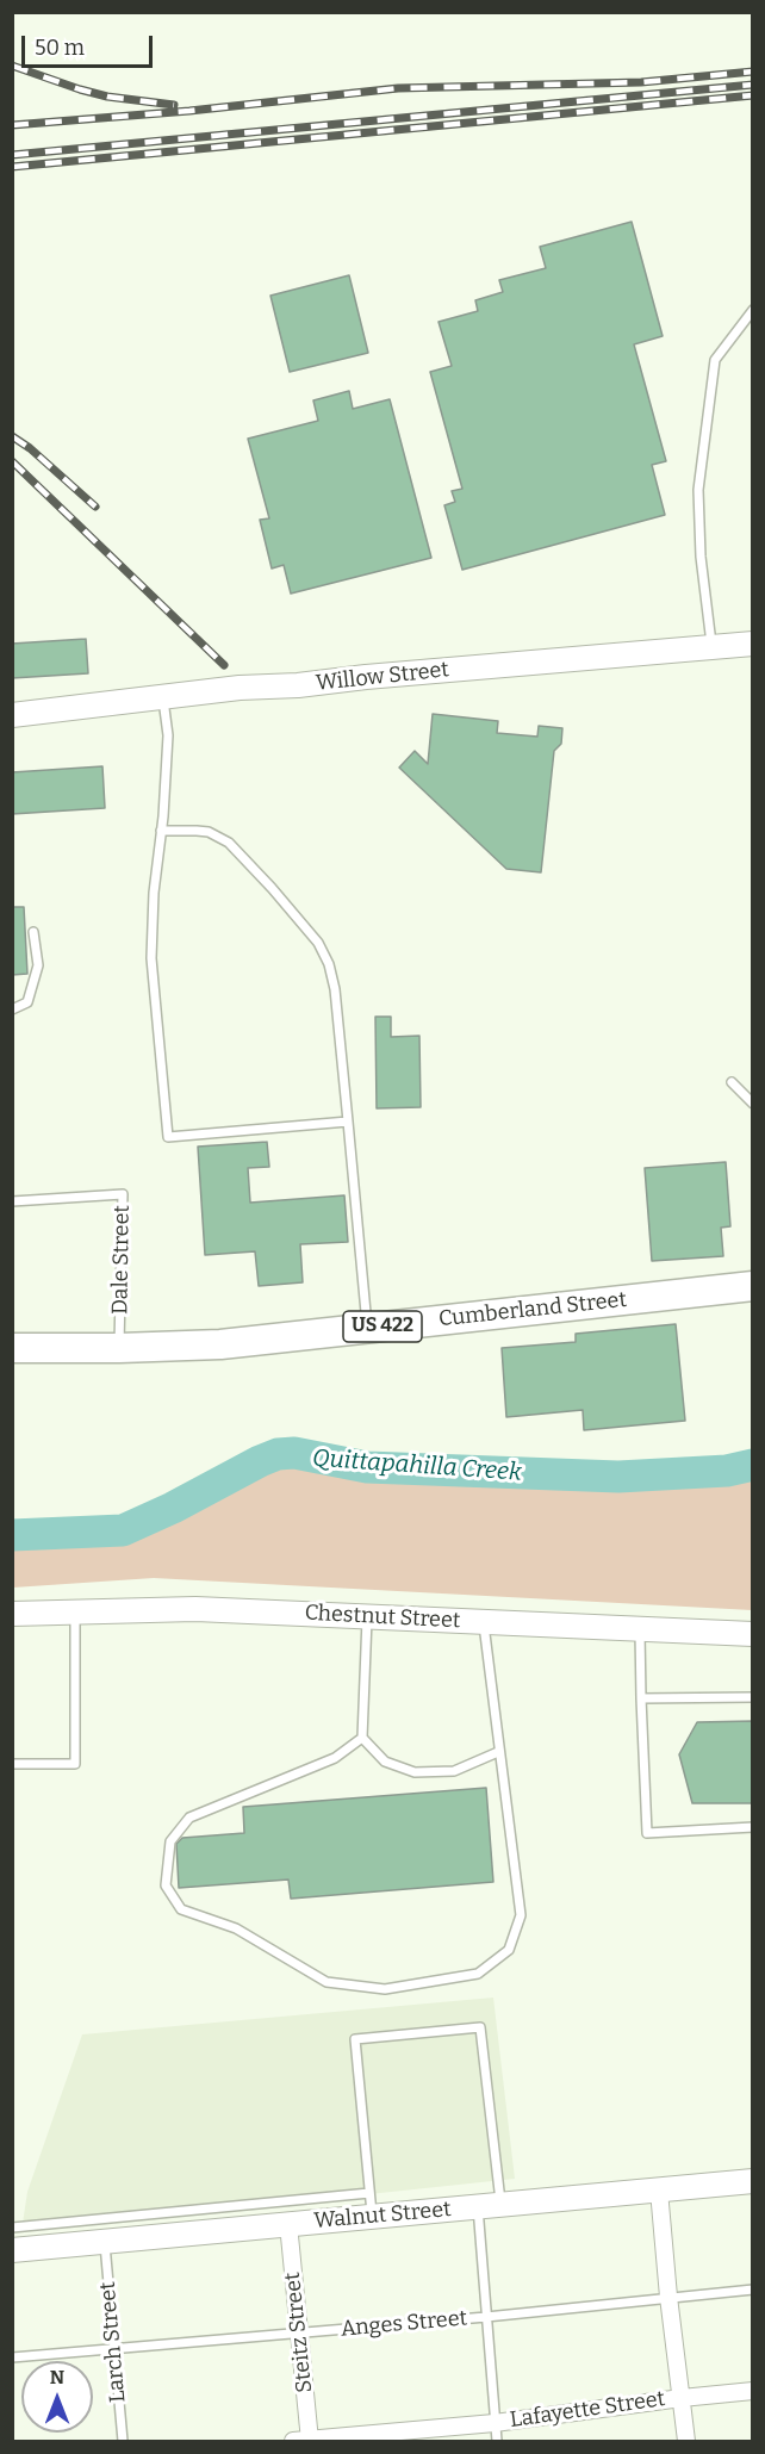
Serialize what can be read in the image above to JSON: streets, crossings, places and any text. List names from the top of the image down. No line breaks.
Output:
{"streets":{"highway":["Cumberland Street","US 422"],"street":["Willow Street","Chestnut Street","Walnut Street","Steitz Street","Lafayette Street"],"lane":["Dale Street","Anges Street","Larch Street"]},"crossings":[["Dale Street","Cumberland Street"],["Walnut Street","Steitz Street"],["Walnut Street","Larch Street"],["Anges Street","Steitz Street"],["Anges Street","Larch Street"],["Steitz Street","Lafayette Street"]],"water":["Quittapahilla Creek"],"scale_bar":"50 m","north":"top"}
